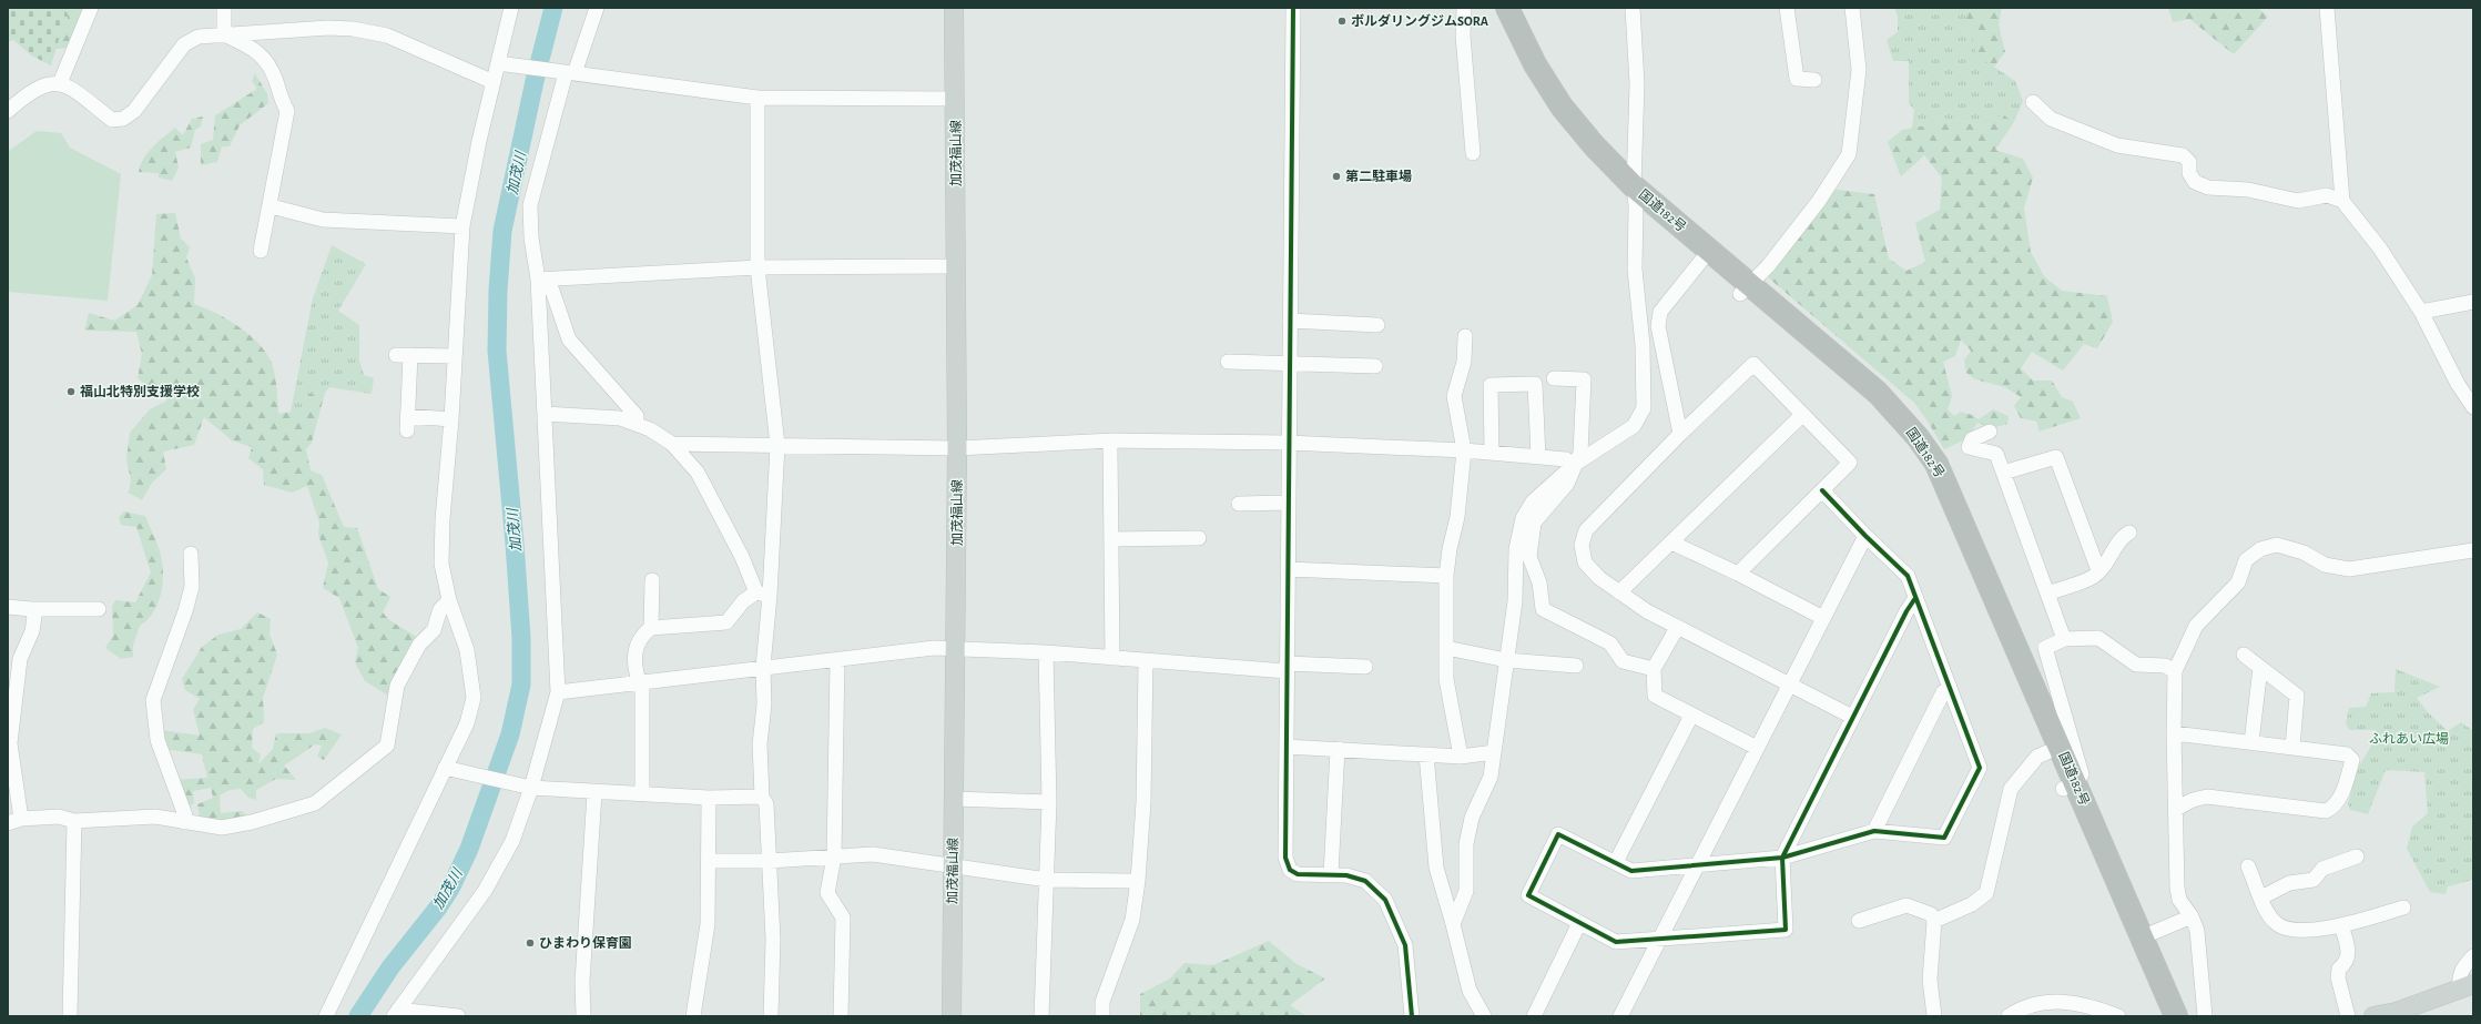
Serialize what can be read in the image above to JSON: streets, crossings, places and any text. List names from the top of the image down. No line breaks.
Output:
{"streets":{"highway":["国道182号"],"main road":["加茂福山線"]},"water":["加茂川"],"parks":["ふれあい広場"],"places":["ボルダリングジムSORA","第二駐車場","福山北特別支援学校","ひまわり保育園"]}
